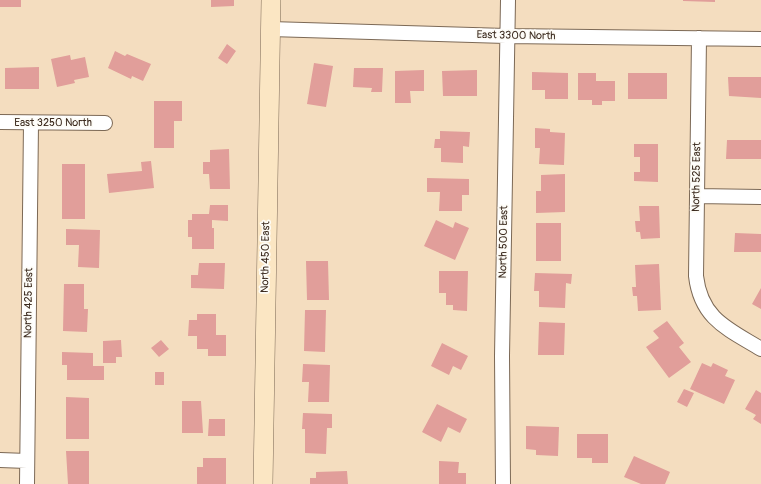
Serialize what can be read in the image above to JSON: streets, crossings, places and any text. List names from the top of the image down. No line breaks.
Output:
{"streets":{"street":["East 3300 North","East 3250 North","North 525 East","North 500 East","North 450 East","North 425 East"]},"crossings":[["East 3300 North","North 525 East"],["East 3300 North","North 500 East"],["East 3300 North","North 450 East"],["East 3250 North","North 425 East"]]}
